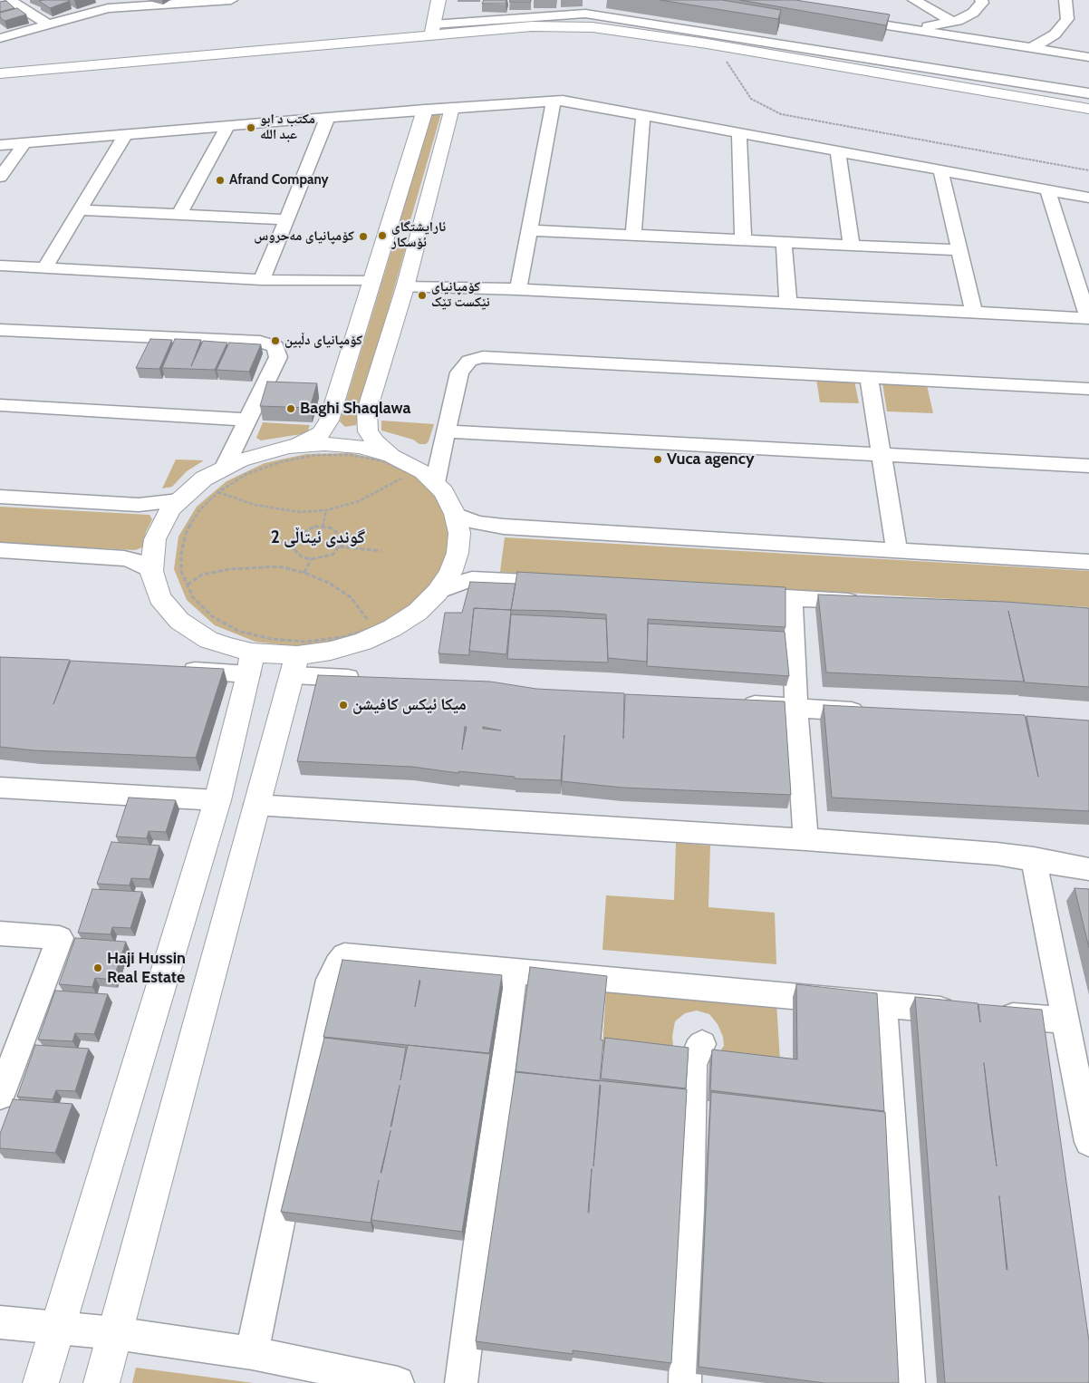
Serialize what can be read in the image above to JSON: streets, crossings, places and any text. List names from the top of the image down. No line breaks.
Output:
{"districts":["گوندی ئیتاڵی 2"],"places":["مكتب د ابو عبد الله","Afrand Company","ئارایشتگای ئۆسکار","کۆمپانیای مەحروس","کۆمپانیای نێکست تێک","کۆمپانیای دڵبین","Baghi Shaqlawa","Vuca agency","میکا ئیکس کافیشن","Haji Hussin Real Estate"]}
